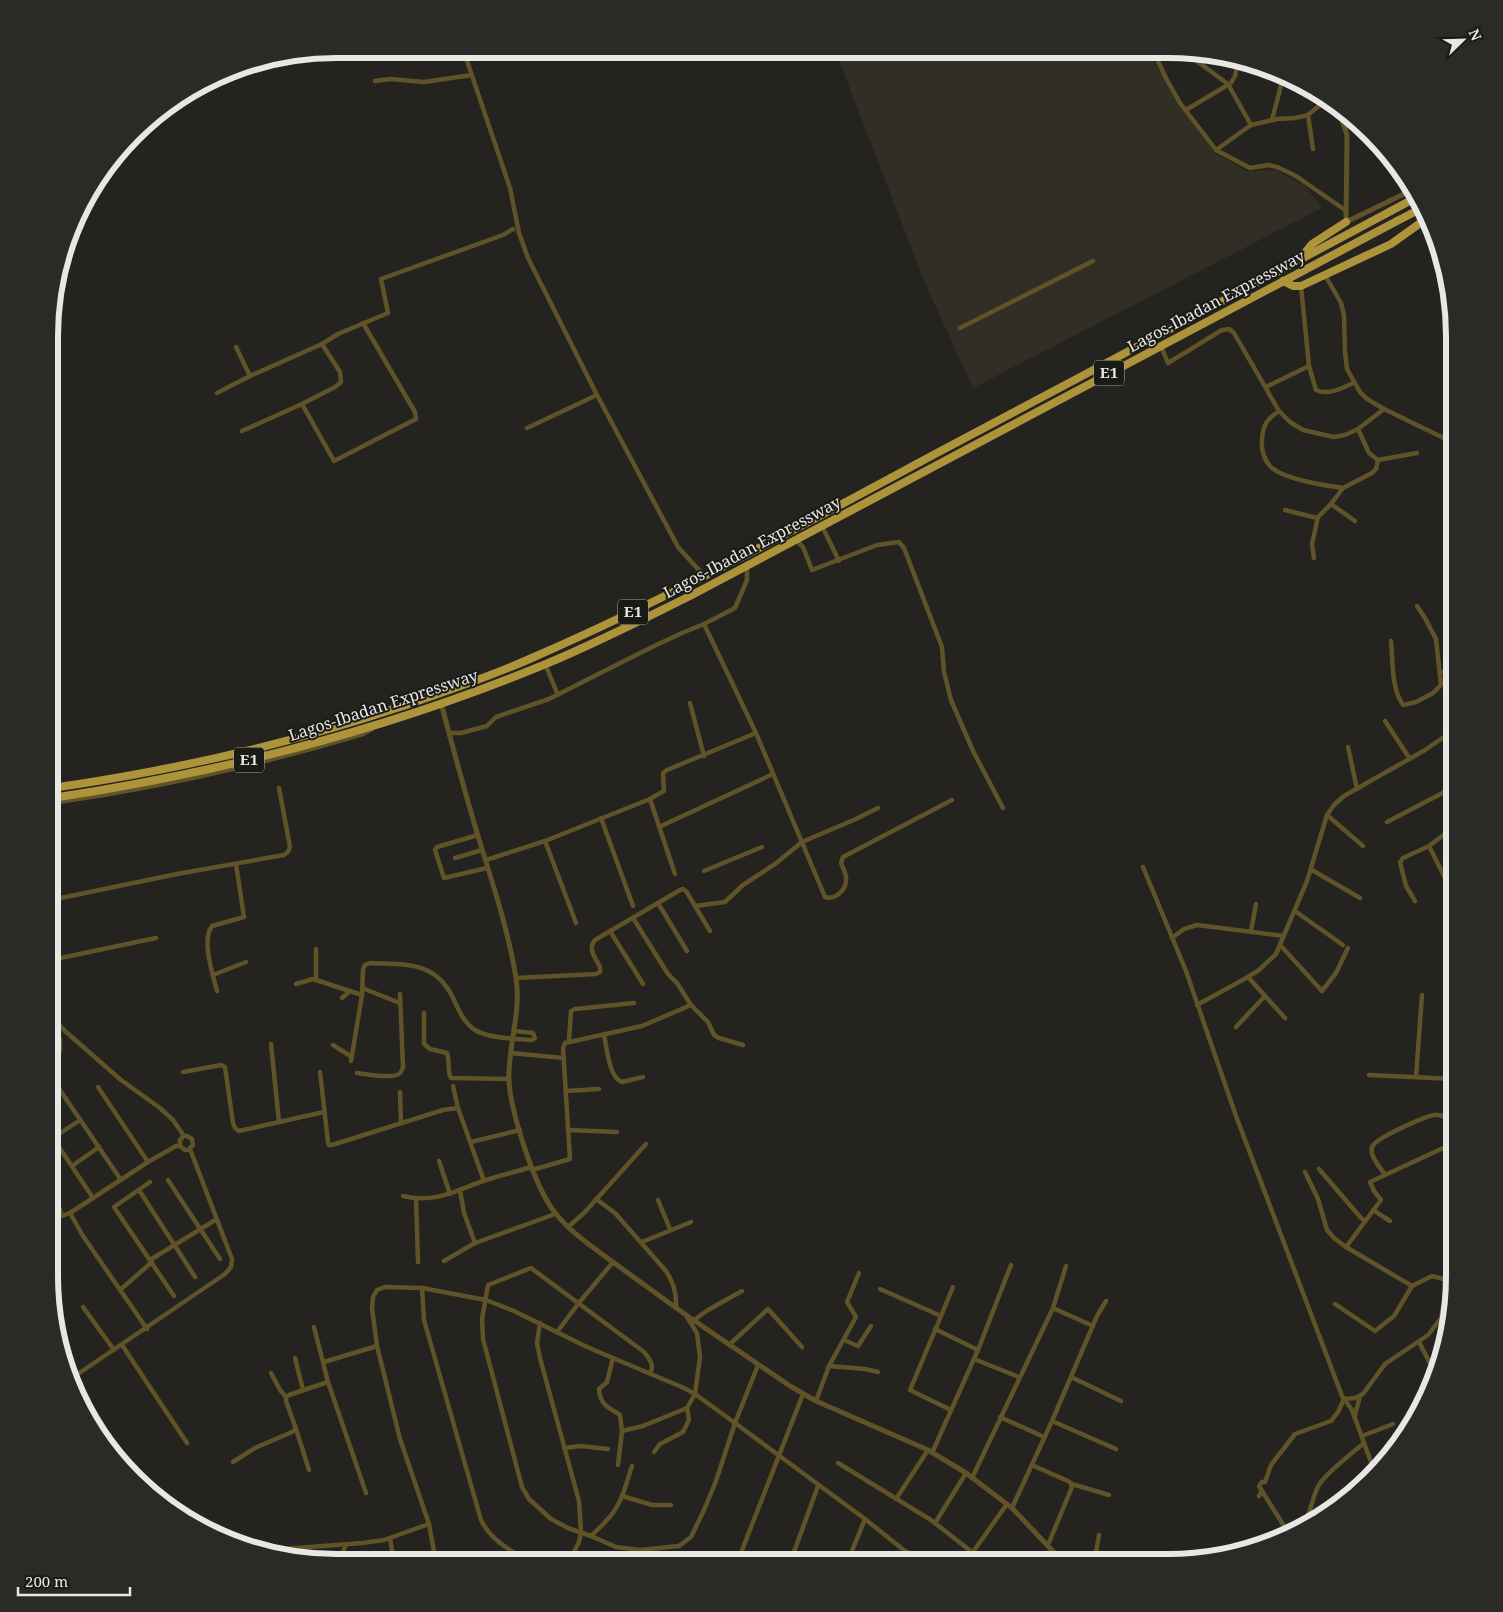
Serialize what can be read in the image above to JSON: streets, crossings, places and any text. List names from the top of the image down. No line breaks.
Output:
{"streets":{"highway":["Lagos-Ibadan Expressway","E1"]},"scale_bar":"200 m","north":"top right"}
